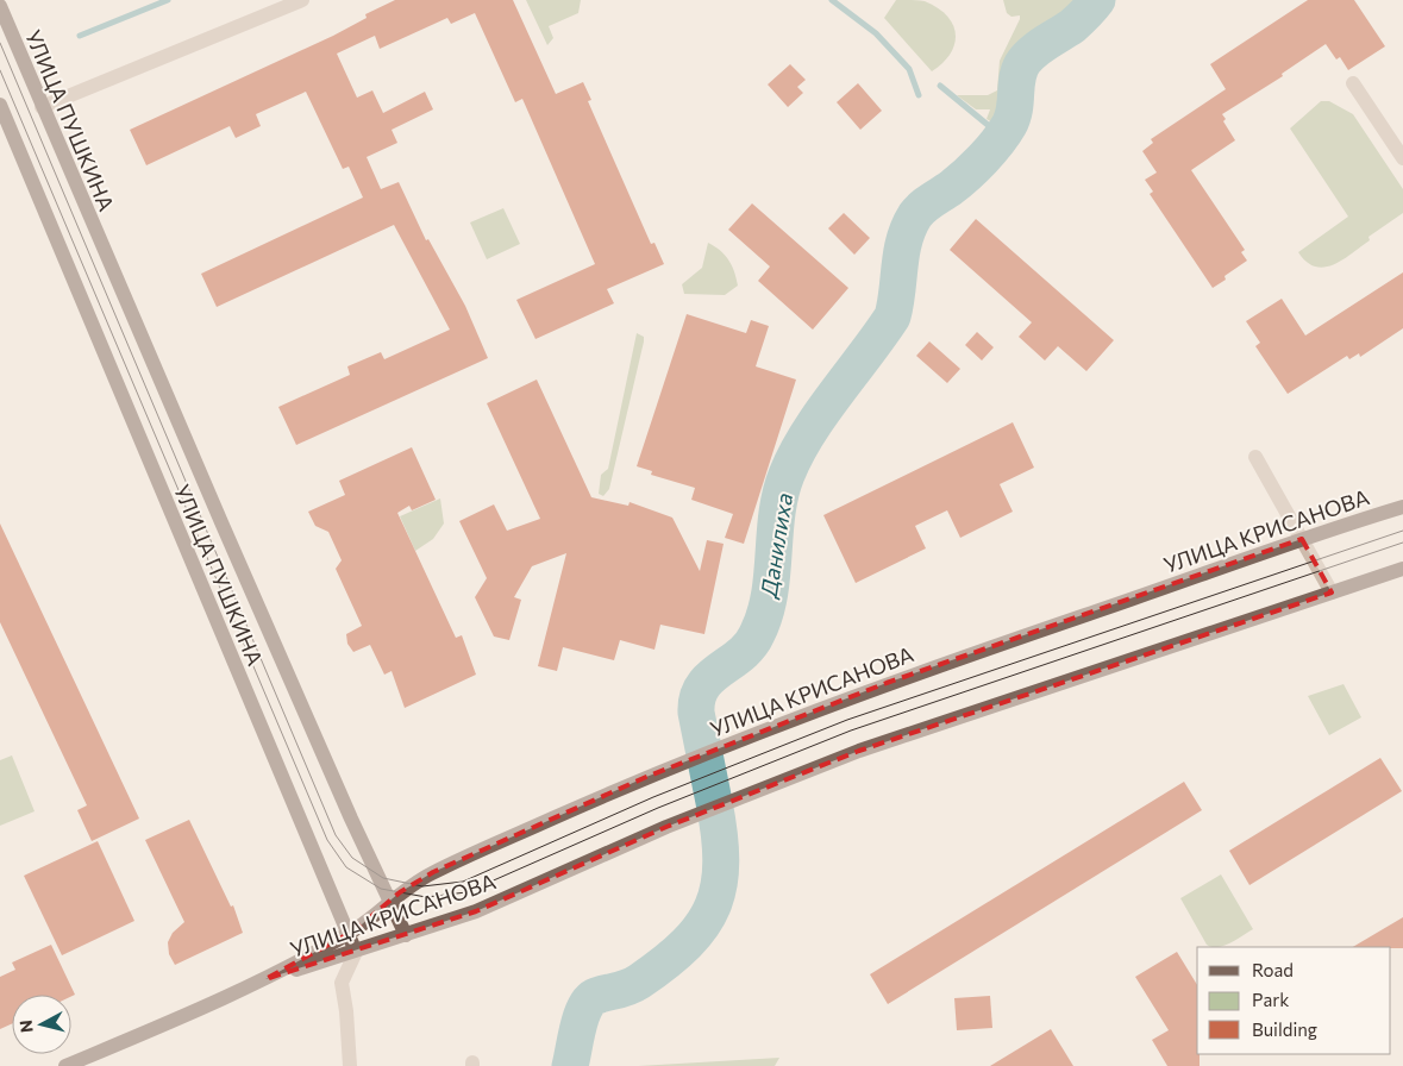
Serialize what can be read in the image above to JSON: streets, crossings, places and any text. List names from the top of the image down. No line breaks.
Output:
{"streets":{"main road":["УЛИЦА ПУШКИНА","УЛИЦА КРИСАНОВА"]},"crossings":[["УЛИЦА ПУШКИНА","УЛИЦА КРИСАНОВА"]],"water":["Данилиха"],"legend":["Road","Park","Building"],"north":"left"}
